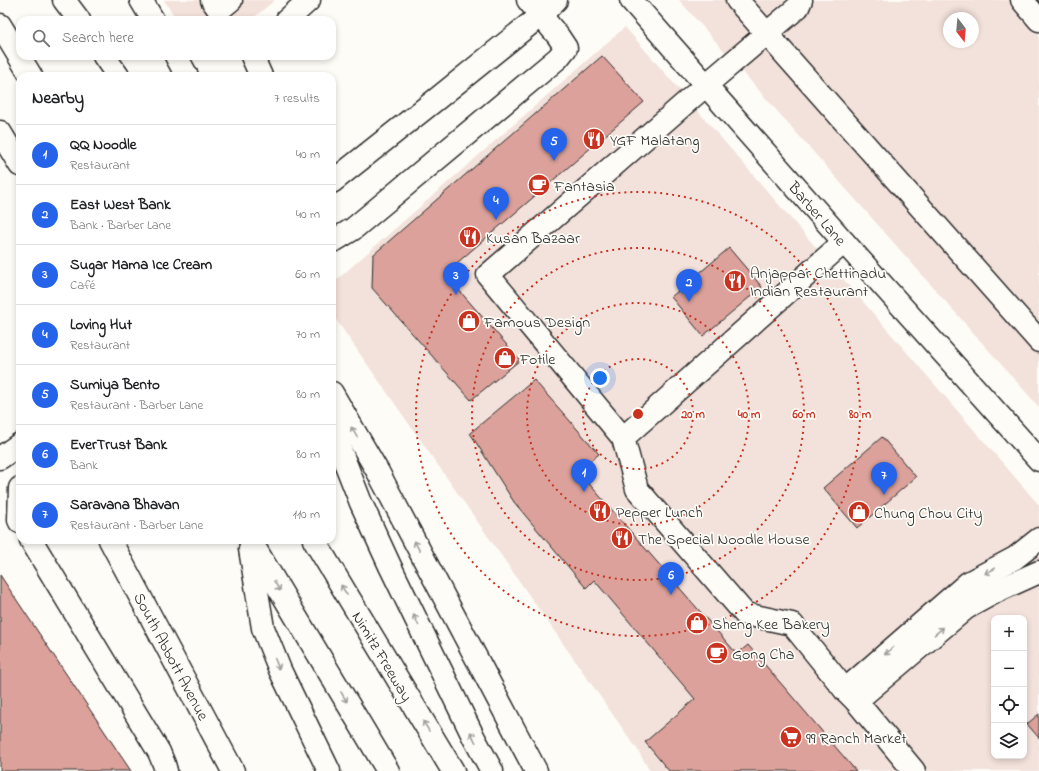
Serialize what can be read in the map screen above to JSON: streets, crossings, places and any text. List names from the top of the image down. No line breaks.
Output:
{"streets":{"main road":["Barber Lane","South Abbott Avenue","Nimitz Freeway"]},"places":{"restaurant":["YGF Malatang","Kusan Bazaar","Anjappar Chettinadu Indian Restaurant","Pepper Lunch","The Special Noodle House"],"cafe":["Fantasia","Gong Cha"],"shop":["Famous Design","Fotile","Chung Chou City","Sheng Kee Bakery"],"supermarket":["99 Ranch Market"]},"north":"bottom","page":{"search":"Search here","heading":["Nearby","7 results"],"list":[{"mark":"1","name":"QQ Noodle","note":"Restaurant","value":"40 m"},{"mark":"2","name":"East West Bank","note":"Bank · Barber Lane","value":"40 m"},{"mark":"3","name":"Sugar Mama Ice Cream","note":"Café","value":"60 m"},{"mark":"4","name":"Loving Hut","note":"Restaurant","value":"70 m"},{"mark":"5","name":"Sumiya Bento","note":"Restaurant · Barber Lane","value":"80 m"},{"mark":"6","name":"EverTrust Bank","note":"Bank","value":"80 m"},{"mark":"7","name":"Saravana Bhavan","note":"Restaurant · Barber Lane","value":"110 m"}],"pins":["5","4","3","2","1","7","6"],"map_buttons":["+","−"]},"rings":["20 m","40 m","60 m","80 m"]}
